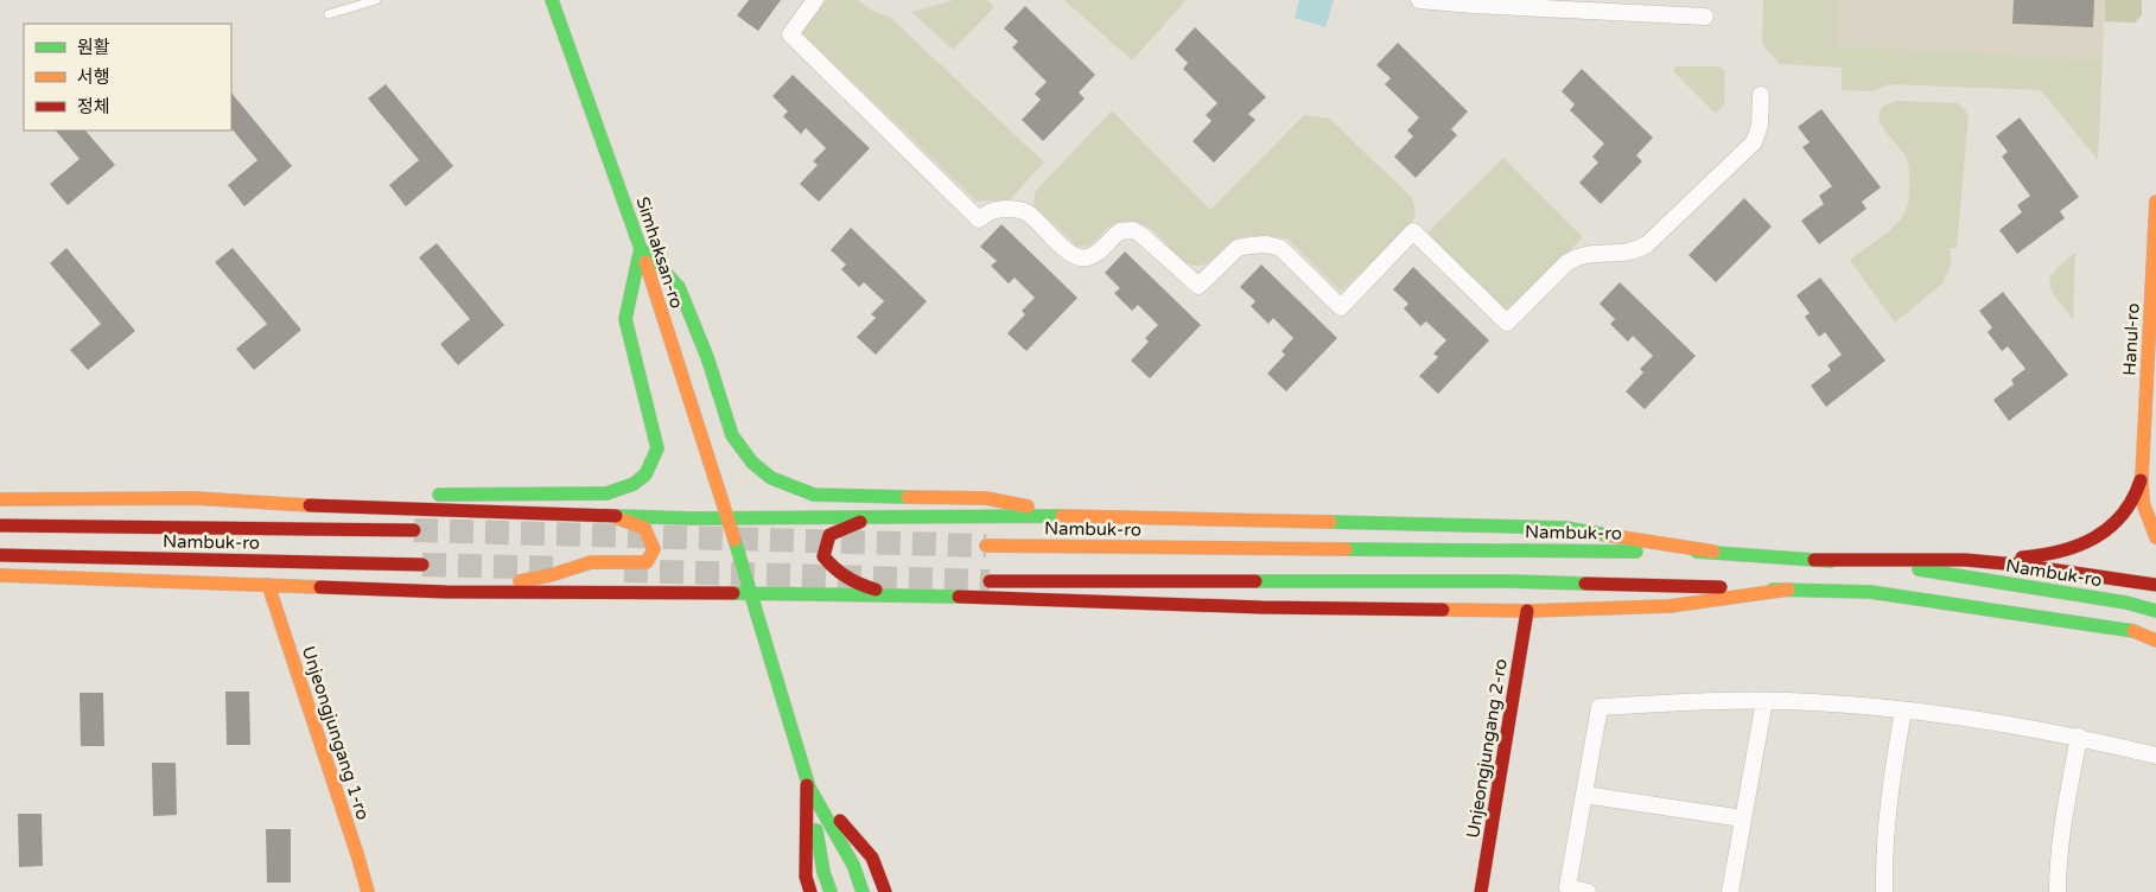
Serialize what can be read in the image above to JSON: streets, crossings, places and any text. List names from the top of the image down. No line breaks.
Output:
{"streets":{"main road":["Simhaksan-ro","Hanul-ro","Nambuk-ro","Unjeongjungang 1-ro","Unjeongjungang 2-ro"]},"legend":["원활","서행","정체"]}
